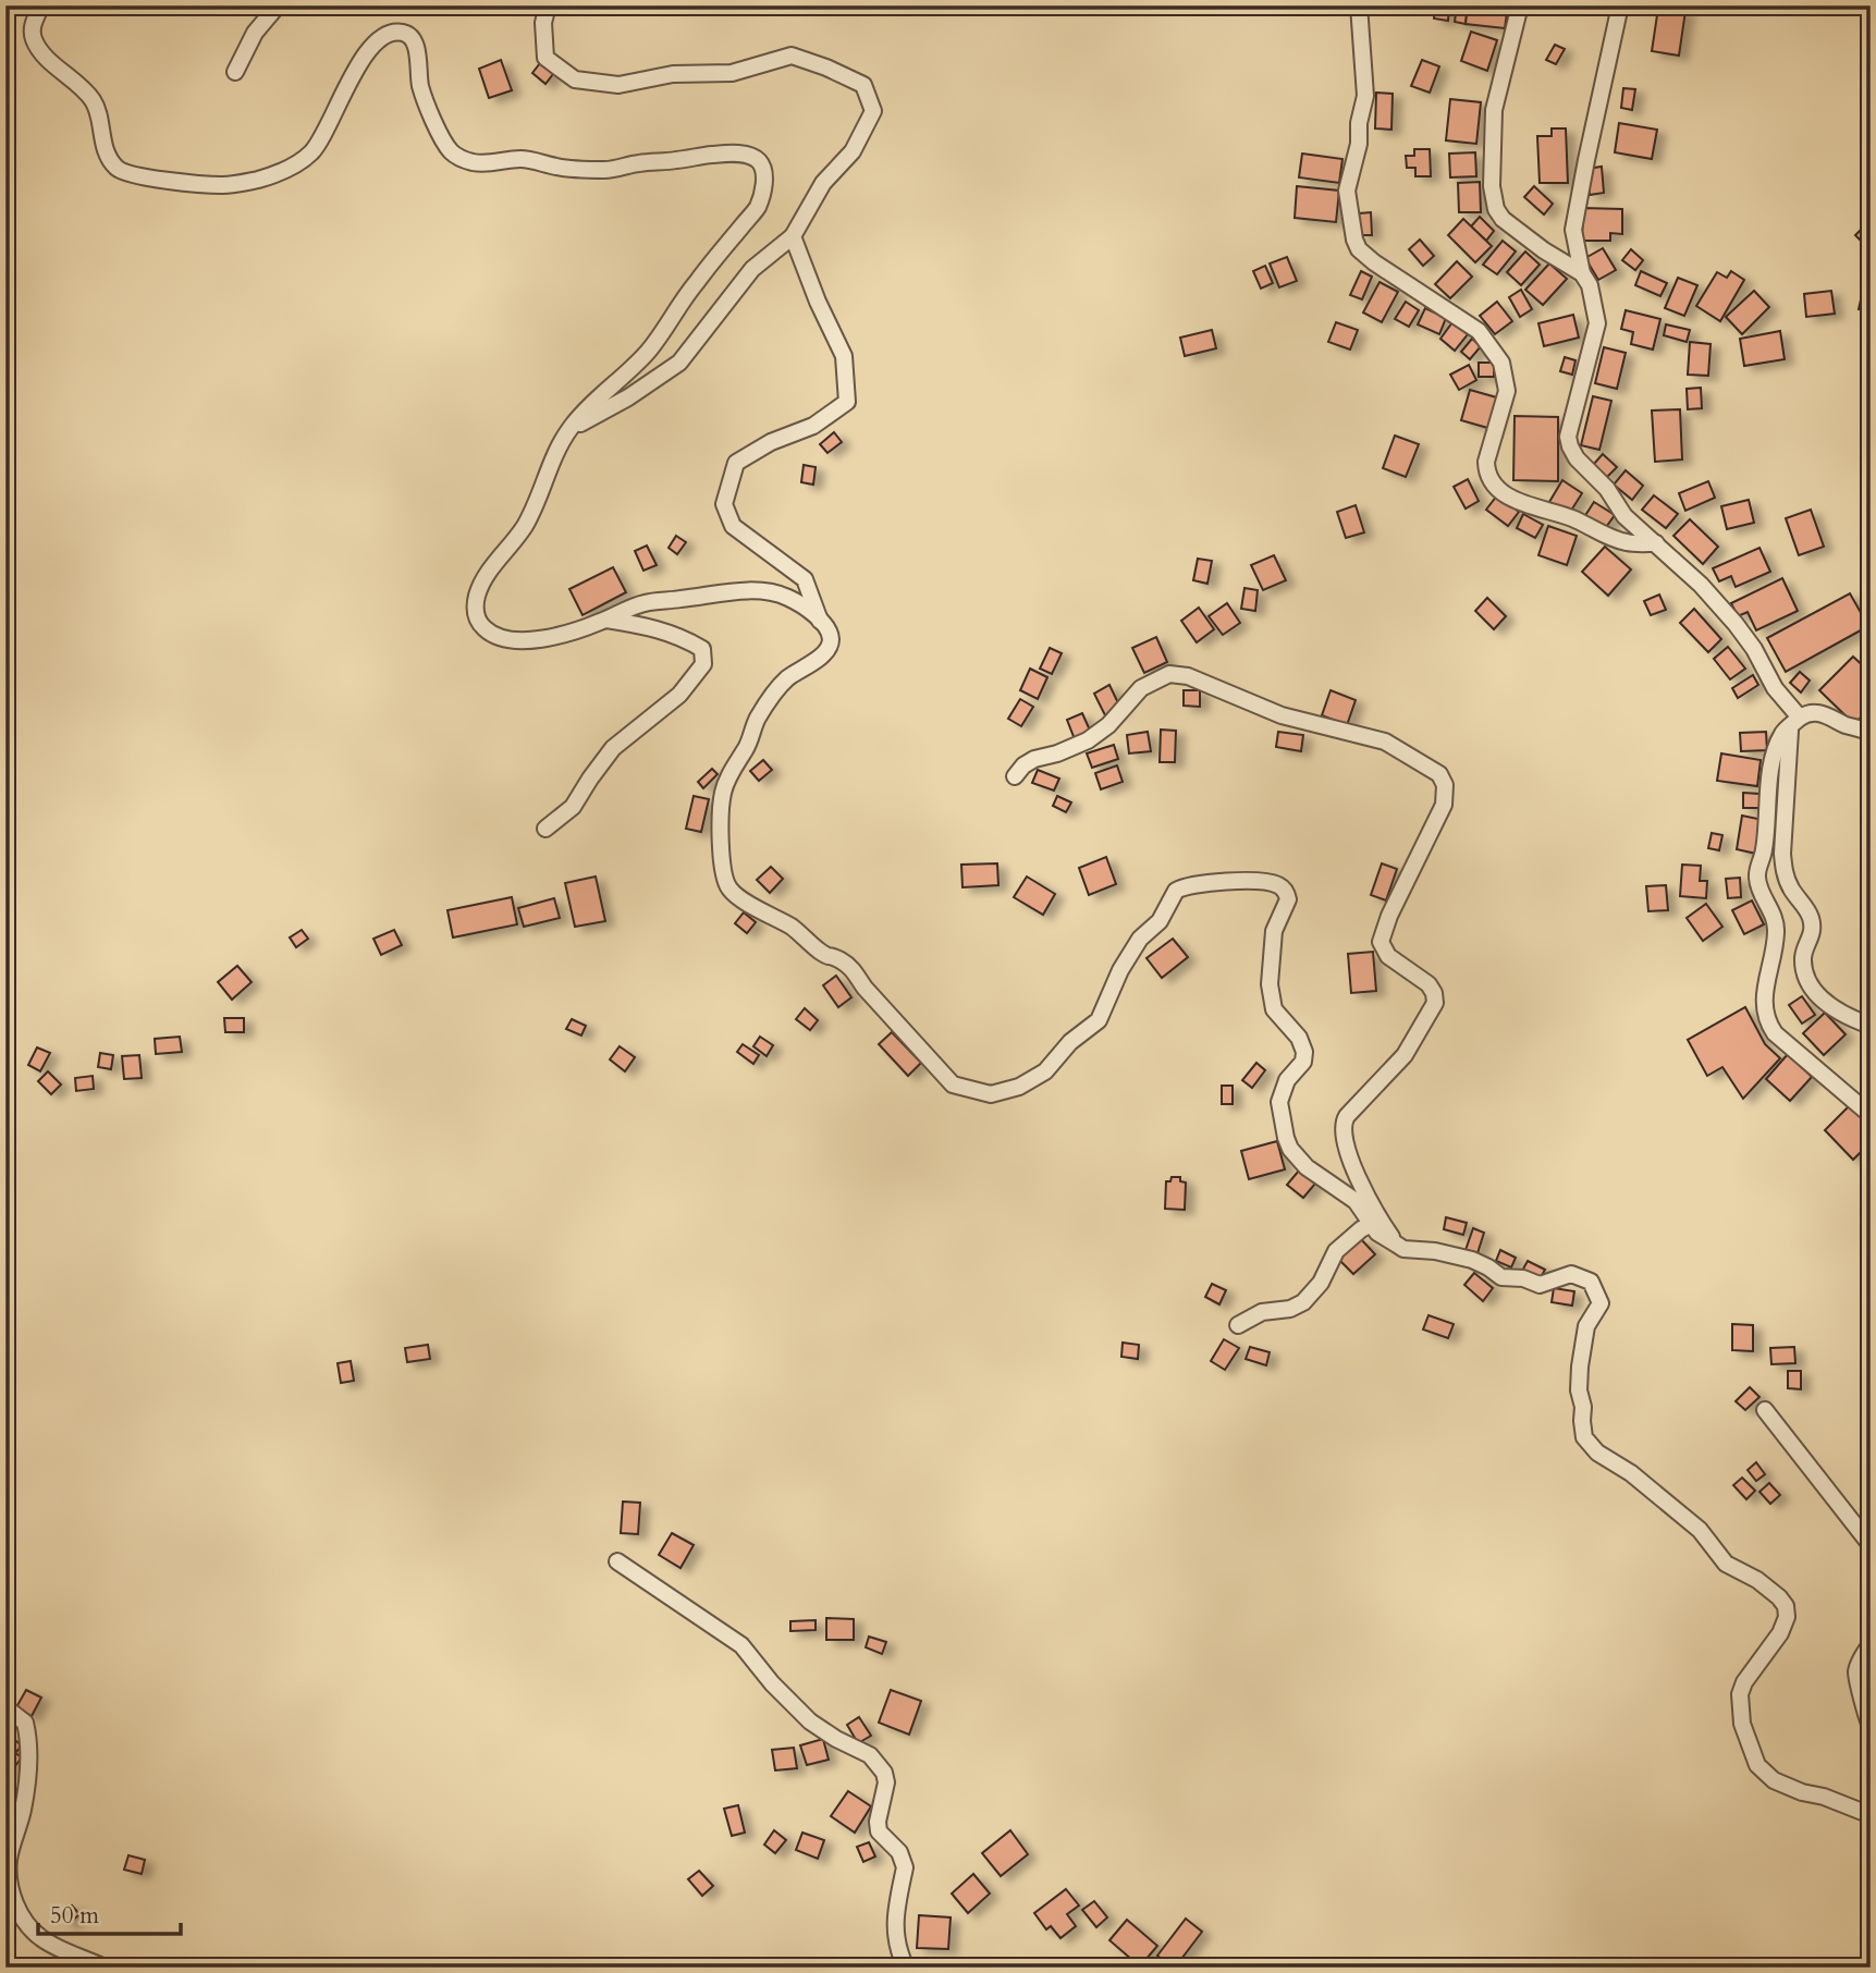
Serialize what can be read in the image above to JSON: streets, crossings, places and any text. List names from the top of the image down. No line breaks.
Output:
{"scale_bar":"50 m"}
